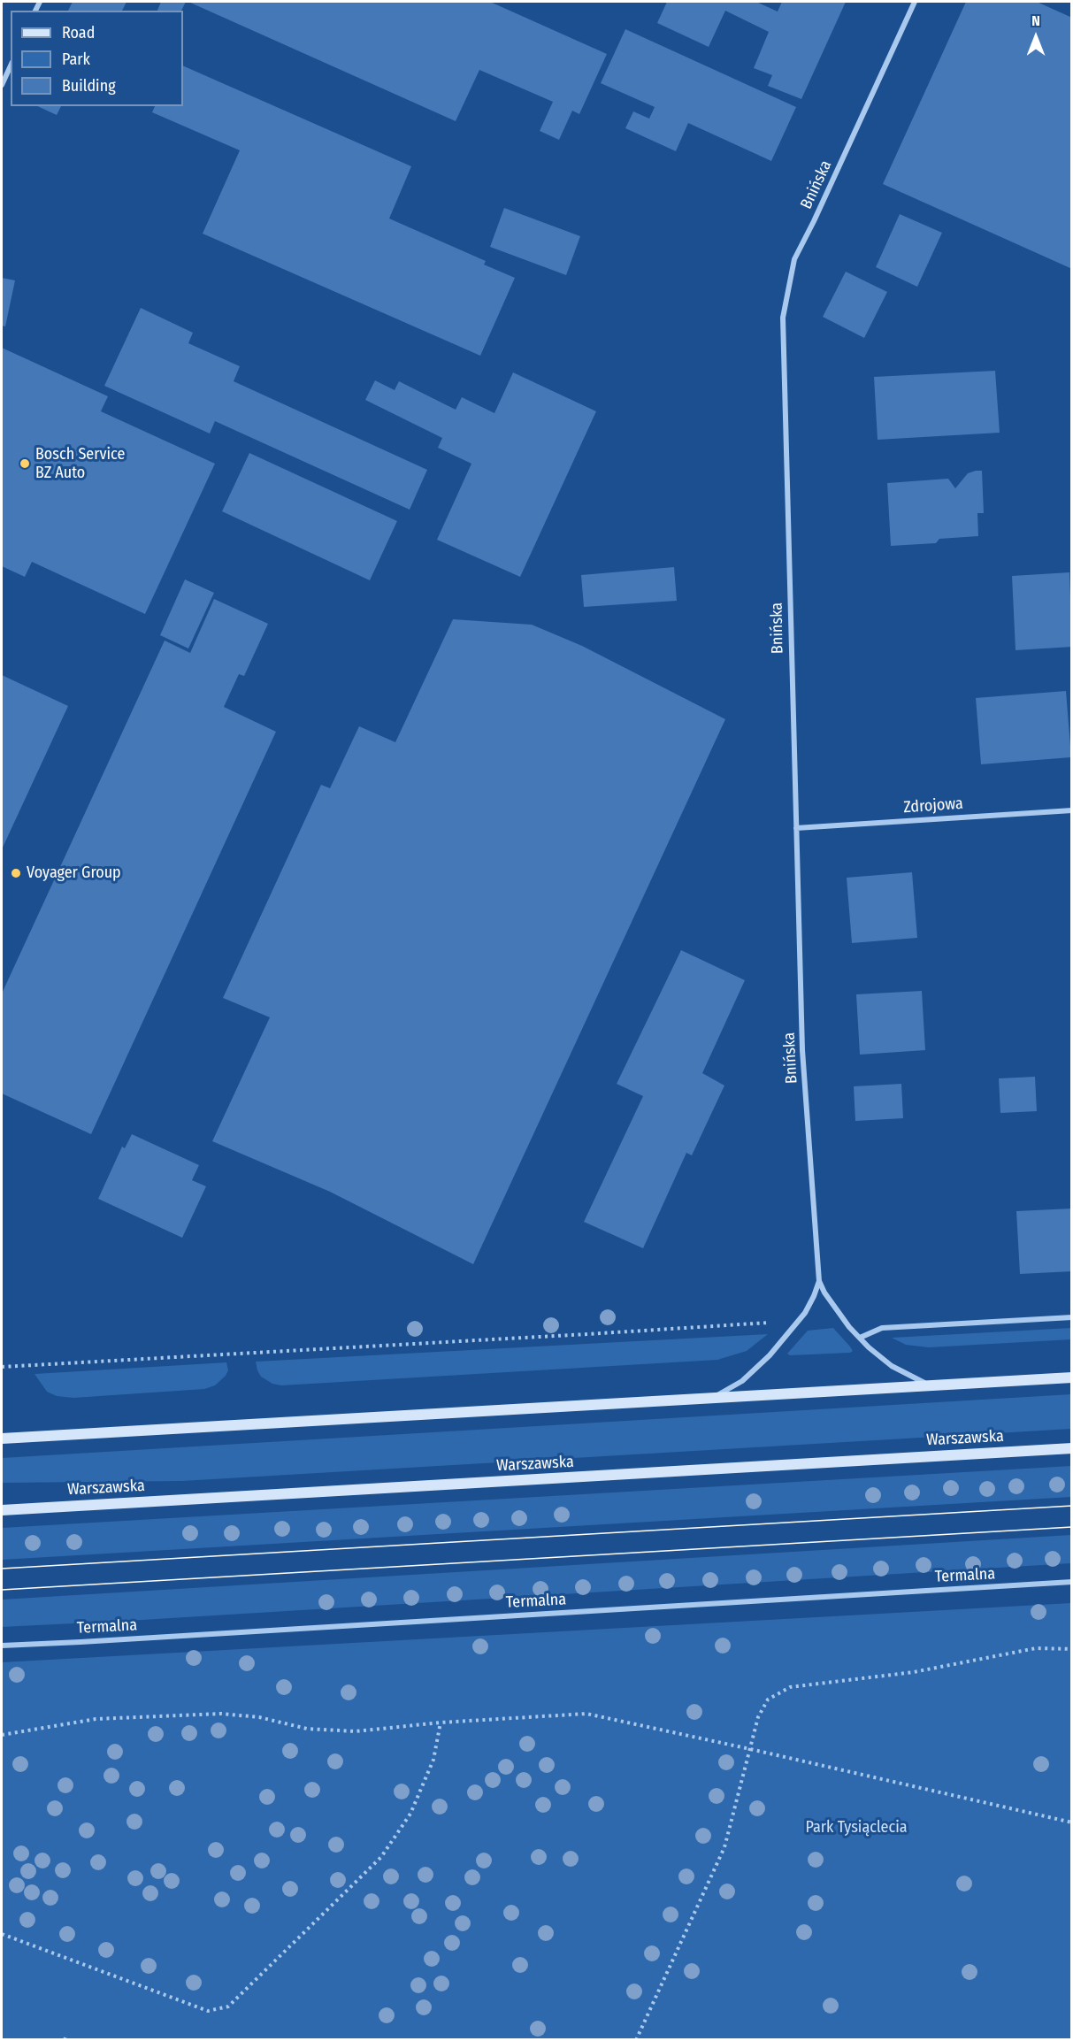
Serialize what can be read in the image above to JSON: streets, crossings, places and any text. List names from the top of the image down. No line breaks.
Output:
{"streets":{"main road":["Warszawska"],"street":["Bnińska","Zdrojowa","Termalna"]},"crossings":[["Bnińska","Zdrojowa"]],"parks":["Park Tysiąclecia"],"places":["Bosch Service BZ Auto","Voyager Group"],"legend":["Road","Park","Building"],"north":"top"}
